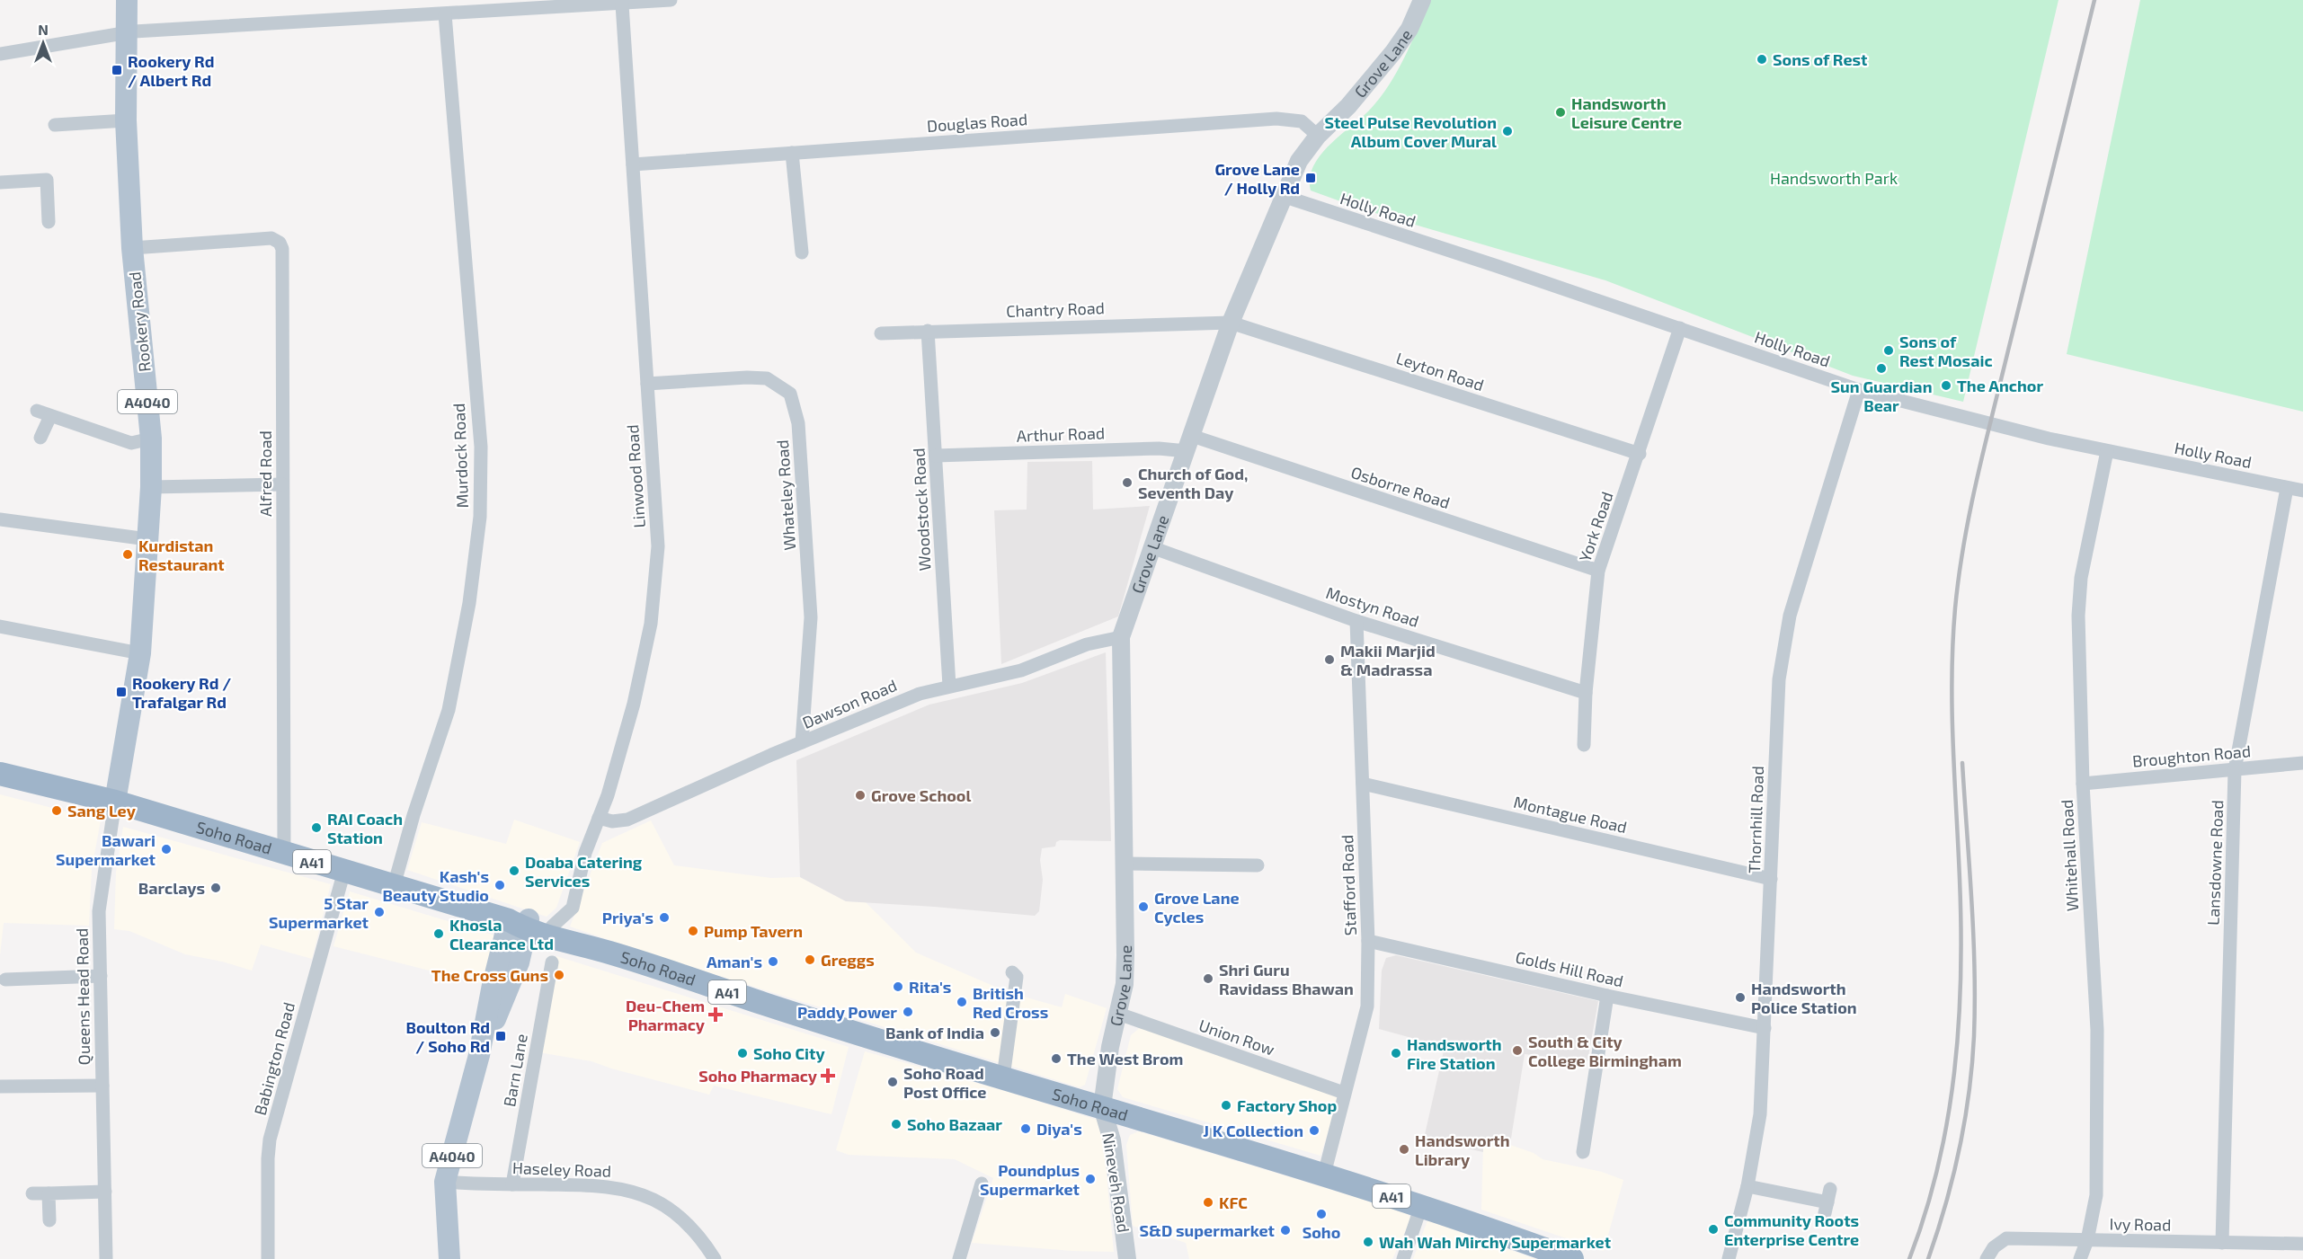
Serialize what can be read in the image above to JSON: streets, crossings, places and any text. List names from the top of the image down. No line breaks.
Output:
{"streets":{"highway":["Soho Road","A41"],"main road":["Rookery Road","A4040"],"street":["Grove Lane","Douglas Road","Holly Road","Chantry Road","Leyton Road","Arthur Road","Murdock Road","Alfred Road","Linwood Road","Osborne Road","Whateley Road","Woodstock Road","York Road","Mostyn Road","Dawson Road","Broughton Road","Montague Road","Thornhill Road","Whitehall Road","Lansdowne Road","Stafford Road","Golds Hill Road","Queens Head Road","Union Row","Babington Road","Barn Lane","Haseley Road","Nineveh Road","Ivy Road"]},"crossings":[["Grove Lane","Douglas Road"],["Grove Lane","Holly Road"],["Grove Lane","Chantry Road"],["Grove Lane","Leyton Road"],["Grove Lane","Arthur Road"],["Grove Lane","Osborne Road"],["Grove Lane","Mostyn Road"],["Grove Lane","Dawson Road"],["Grove Lane","Soho Road"],["Grove Lane","Union Row"],["Grove Lane","Nineveh Road"],["Douglas Road","Linwood Road"],["Holly Road","York Road"],["Holly Road","Thornhill Road"],["Holly Road","Whitehall Road"],["Holly Road","Lansdowne Road"],["Chantry Road","Leyton Road"],["Chantry Road","Woodstock Road"],["Rookery Road","Alfred Road"],["Rookery Road","Soho Road"],["Rookery Road","A41"],["Rookery Road","Queens Head Road"],["Leyton Road","York Road"],["A4040","Soho Road"],["A4040","Haseley Road"],["Arthur Road","Osborne Road"],["Arthur Road","Woodstock Road"],["Murdock Road","Soho Road"],["Alfred Road","Soho Road"],["Linwood Road","Whateley Road"],["Linwood Road","Dawson Road"],["Linwood Road","Soho Road"],["Osborne Road","York Road"],["Whateley Road","Dawson Road"],["Woodstock Road","Dawson Road"],["York Road","Mostyn Road"],["Mostyn Road","Stafford Road"],["Broughton Road","Whitehall Road"],["Broughton Road","Lansdowne Road"],["Montague Road","Thornhill Road"],["Montague Road","Stafford Road"],["Thornhill Road","Golds Hill Road"],["Soho Road","A41"],["Soho Road","Stafford Road"],["Soho Road","Queens Head Road"],["Soho Road","Babington Road"],["Soho Road","Nineveh Road"],["Whitehall Road","Ivy Road"],["A41","Queens Head Road"],["Lansdowne Road","Ivy Road"],["Stafford Road","Golds Hill Road"],["Stafford Road","Union Row"],["Barn Lane","Haseley Road"]],"parks":["Handsworth Park"],"places":{"other":["Sons of Rest","Handsworth Leisure Centre","Steel Pulse Revolution Album Cover Mural","Sons of Rest Mosaic","Sun Guardian Bear","The Anchor","Church of God, Seventh Day","Kurdistan Restaurant","Makii Marjid & Madrassa","Grove School","Sang Ley","RAI Coach Station","Bawari Supermarket","Doaba Catering Services","Kash's Beauty Studio","Barclays","Grove Lane Cycles","5 Star Supermarket","Priya's","Pump Tavern","Khosla Clearance Ltd","Greggs","Aman's","The Cross Guns","Shri Guru Ravidass Bhawan","Rita's","Handsworth Police Station","British Red Cross","Paddy Power","Bank of India","South & City College Birmingham","Soho City","Handsworth Fire Station","The West Brom","Soho Road Post Office","Factory Shop","Soho Bazaar","Diya's","J K Collection","Handsworth Library","Poundplus Supermarket","KFC","Soho","Community Roots Enterprise Centre","S&D supermarket","Wah Wah Mirchy Supermarket"],"transit":["Rookery Rd / Albert Rd","Grove Lane / Holly Rd","Rookery Rd / Trafalgar Rd","Boulton Rd / Soho Rd"],"health":["Deu-Chem Pharmacy","Soho Pharmacy"]},"north":"top"}
